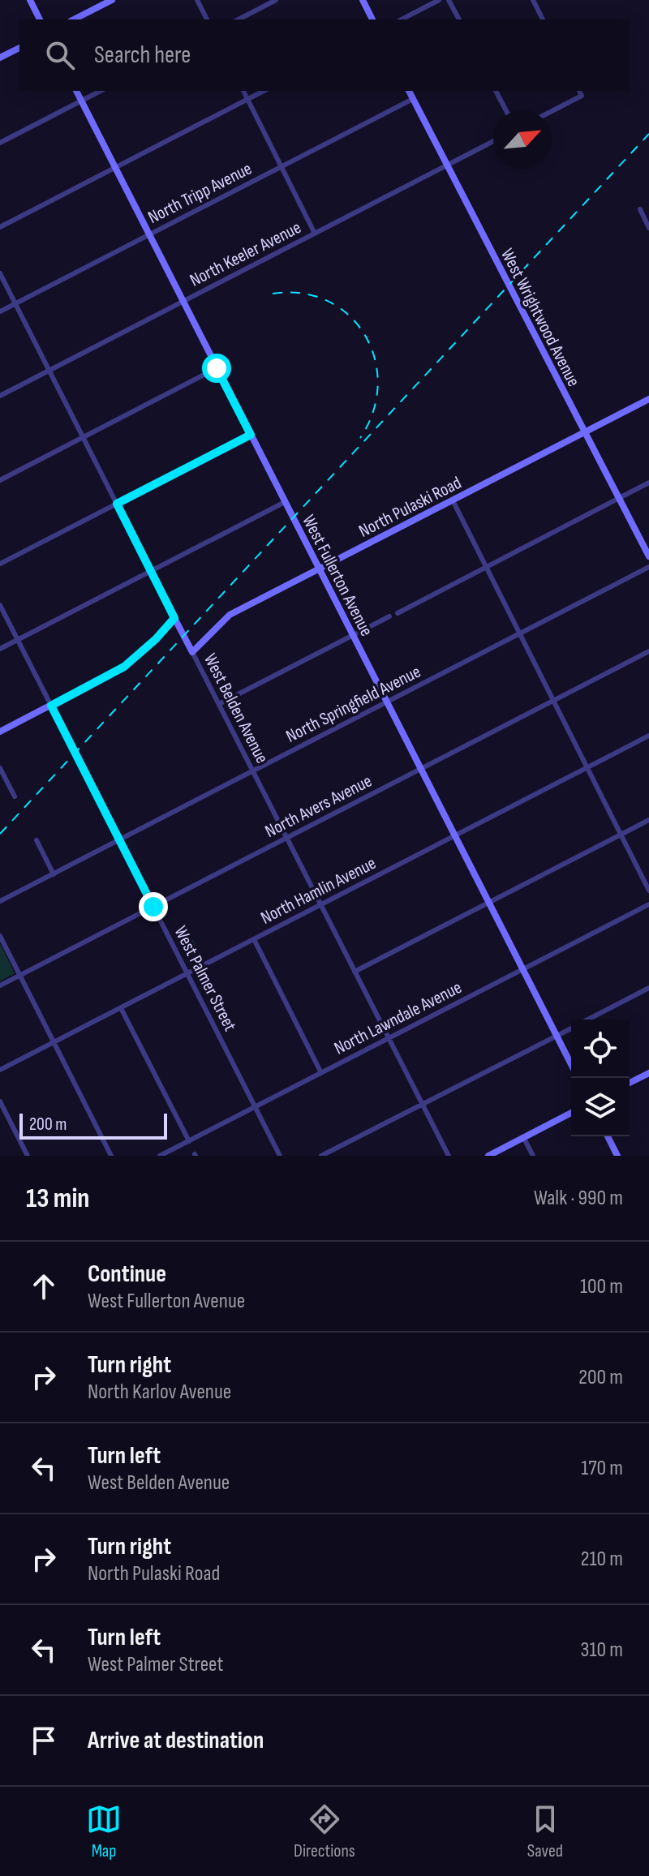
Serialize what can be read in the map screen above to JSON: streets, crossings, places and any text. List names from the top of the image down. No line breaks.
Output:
{"streets":{"main road":["West Wrightwood Avenue","North Pulaski Road","West Fullerton Avenue","West Belden Avenue"],"street":["North Tripp Avenue","North Keeler Avenue","North Springfield Avenue","North Avers Avenue","North Hamlin Avenue","West Palmer Street","North Lawndale Avenue"]},"crossings":[["North Tripp Avenue","West Wrightwood Avenue"],["North Tripp Avenue","West Fullerton Avenue"],["North Tripp Avenue","West Belden Avenue"],["North Keeler Avenue","West Wrightwood Avenue"],["North Keeler Avenue","West Fullerton Avenue"],["North Keeler Avenue","West Belden Avenue"],["West Wrightwood Avenue","North Pulaski Road"],["North Pulaski Road","West Fullerton Avenue"],["North Pulaski Road","West Belden Avenue"],["West Fullerton Avenue","North Springfield Avenue"],["West Fullerton Avenue","North Avers Avenue"],["West Fullerton Avenue","North Hamlin Avenue"],["West Fullerton Avenue","North Lawndale Avenue"],["North Springfield Avenue","West Belden Avenue"],["North Springfield Avenue","West Palmer Street"],["West Belden Avenue","North Avers Avenue"],["West Belden Avenue","North Hamlin Avenue"],["West Belden Avenue","North Lawndale Avenue"],["North Avers Avenue","West Palmer Street"],["North Hamlin Avenue","West Palmer Street"],["West Palmer Street","North Lawndale Avenue"]],"scale_bar":"200 m","north":"top right","page":{"search":"Search here","scale":"200 m","heading":["13 min","Walk · 990 m"],"list":[["Continue","West Fullerton Avenue","100 m"],["Turn right","North Karlov Avenue","200 m"],["Turn left","West Belden Avenue","170 m"],["Turn right","North Pulaski Road","210 m"],["Turn left","West Palmer Street","310 m"],"Arrive at destination"],"nav":["Map","Directions","Saved"]}}
